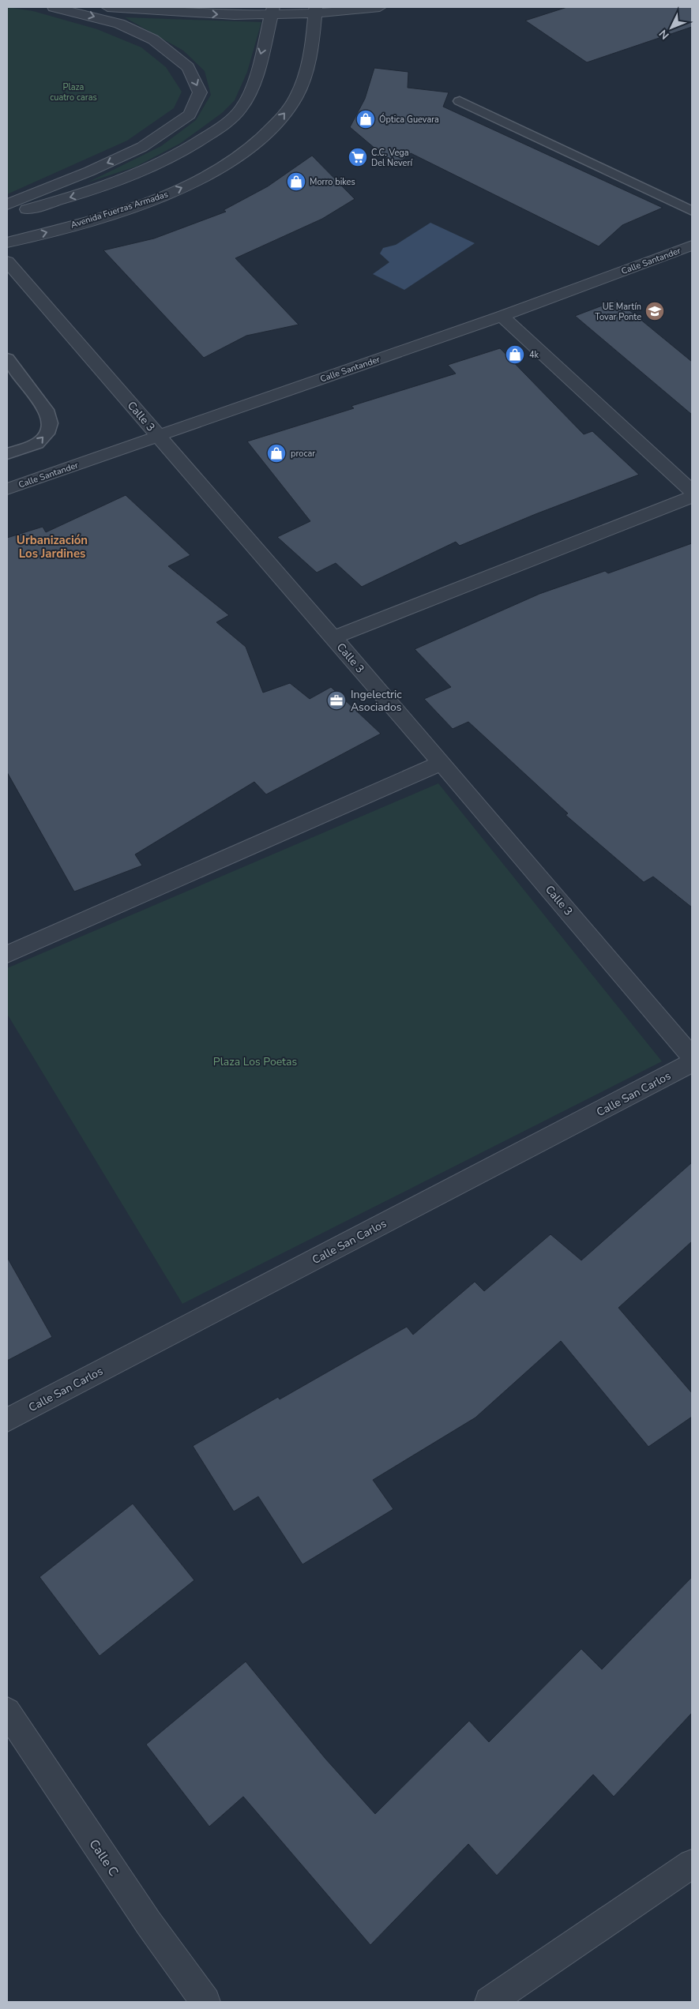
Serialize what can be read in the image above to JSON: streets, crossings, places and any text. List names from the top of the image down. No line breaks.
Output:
{"streets":{"street":["Avenida Fuerzas Armadas","Calle Santander","Calle 3","Calle San Carlos","Calle C"]},"crossings":[["Calle Santander","Calle 3"]],"districts":["Urbanización Los Jardines"],"parks":["Plaza cuatro caras","Plaza Los Poetas"],"places":{"shop":["Óptica Guevara","Morro bikes","4k","procar"],"supermarket":["C.C. Vega Del Neverí"],"school or university":["UE Martín Tovar Ponte"],"office":["Ingelectric Asociados"]},"north":"bottom left"}
